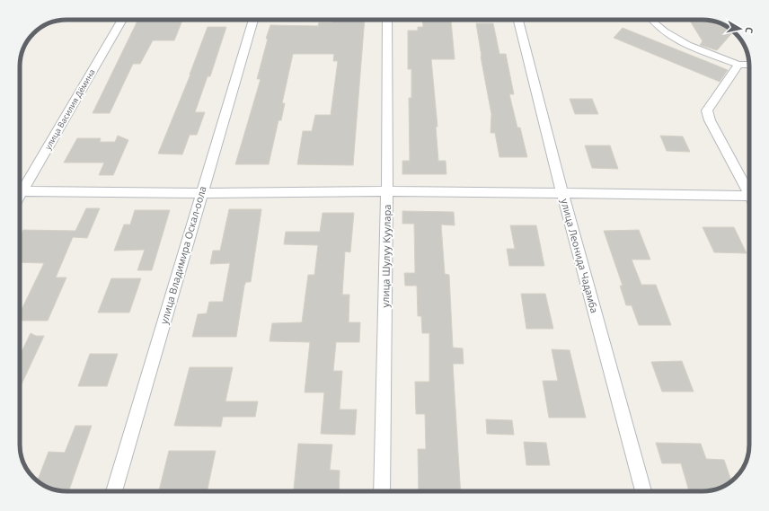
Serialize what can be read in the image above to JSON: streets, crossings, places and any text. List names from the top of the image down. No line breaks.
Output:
{"streets":{"street":["улица Василия Дёмина","улица Владимира Оскал-оола","улица Шулуу Куулара","улица Леонида Чадамба"]},"north":"right"}
